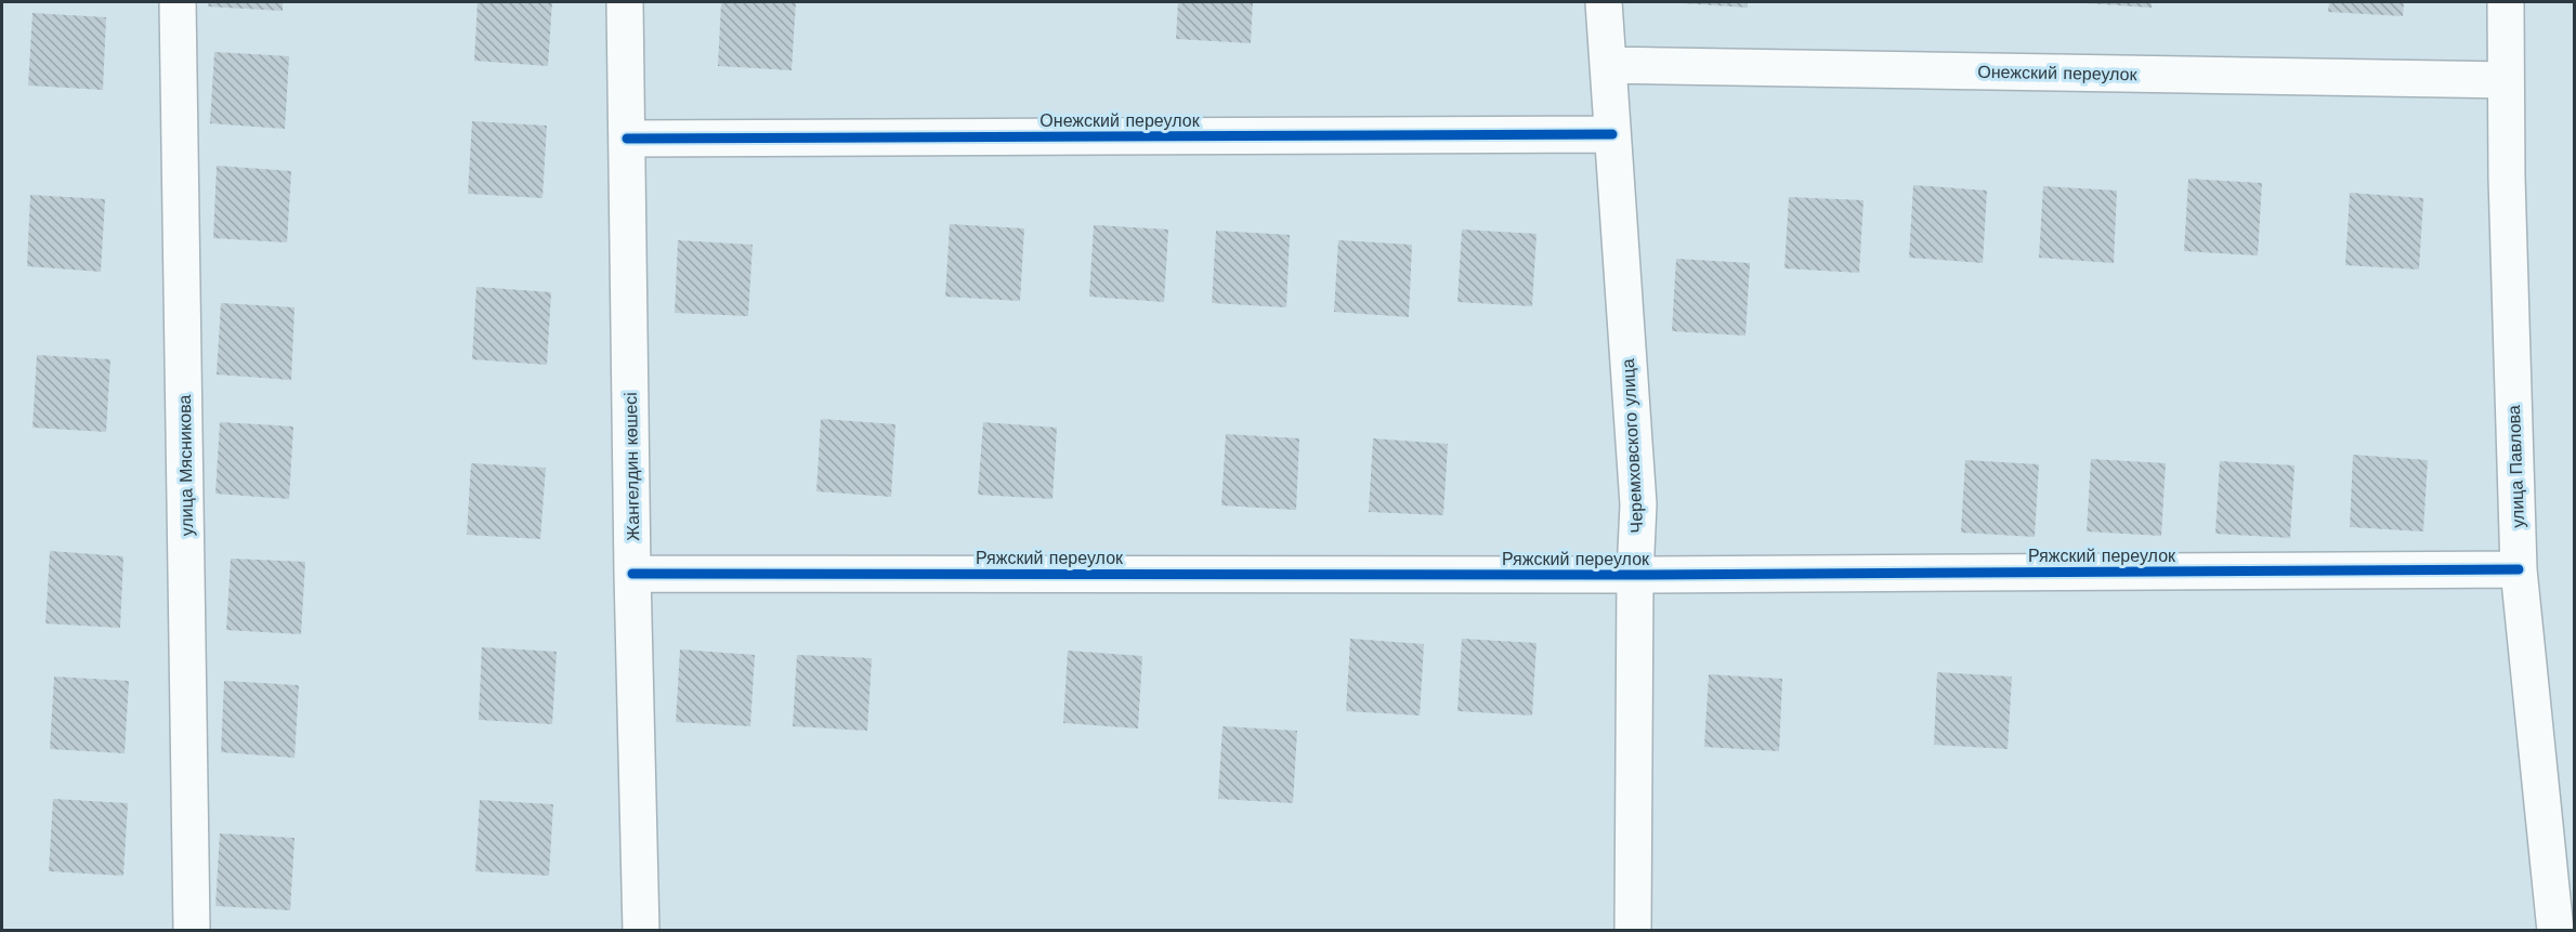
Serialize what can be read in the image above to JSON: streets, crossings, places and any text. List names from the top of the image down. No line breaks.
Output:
{"streets":{"street":["Онежский переулок","Черемховского улица","улица Мясникова","Жангелдин көшесі","улица Павлова","Ряжский переулок"]},"crossings":[["Онежский переулок","Черемховского улица"],["Онежский переулок","Жангелдин көшесі"],["Онежский переулок","улица Павлова"],["Черемховского улица","Ряжский переулок"],["Жангелдин көшесі","Ряжский переулок"],["улица Павлова","Ряжский переулок"]]}
